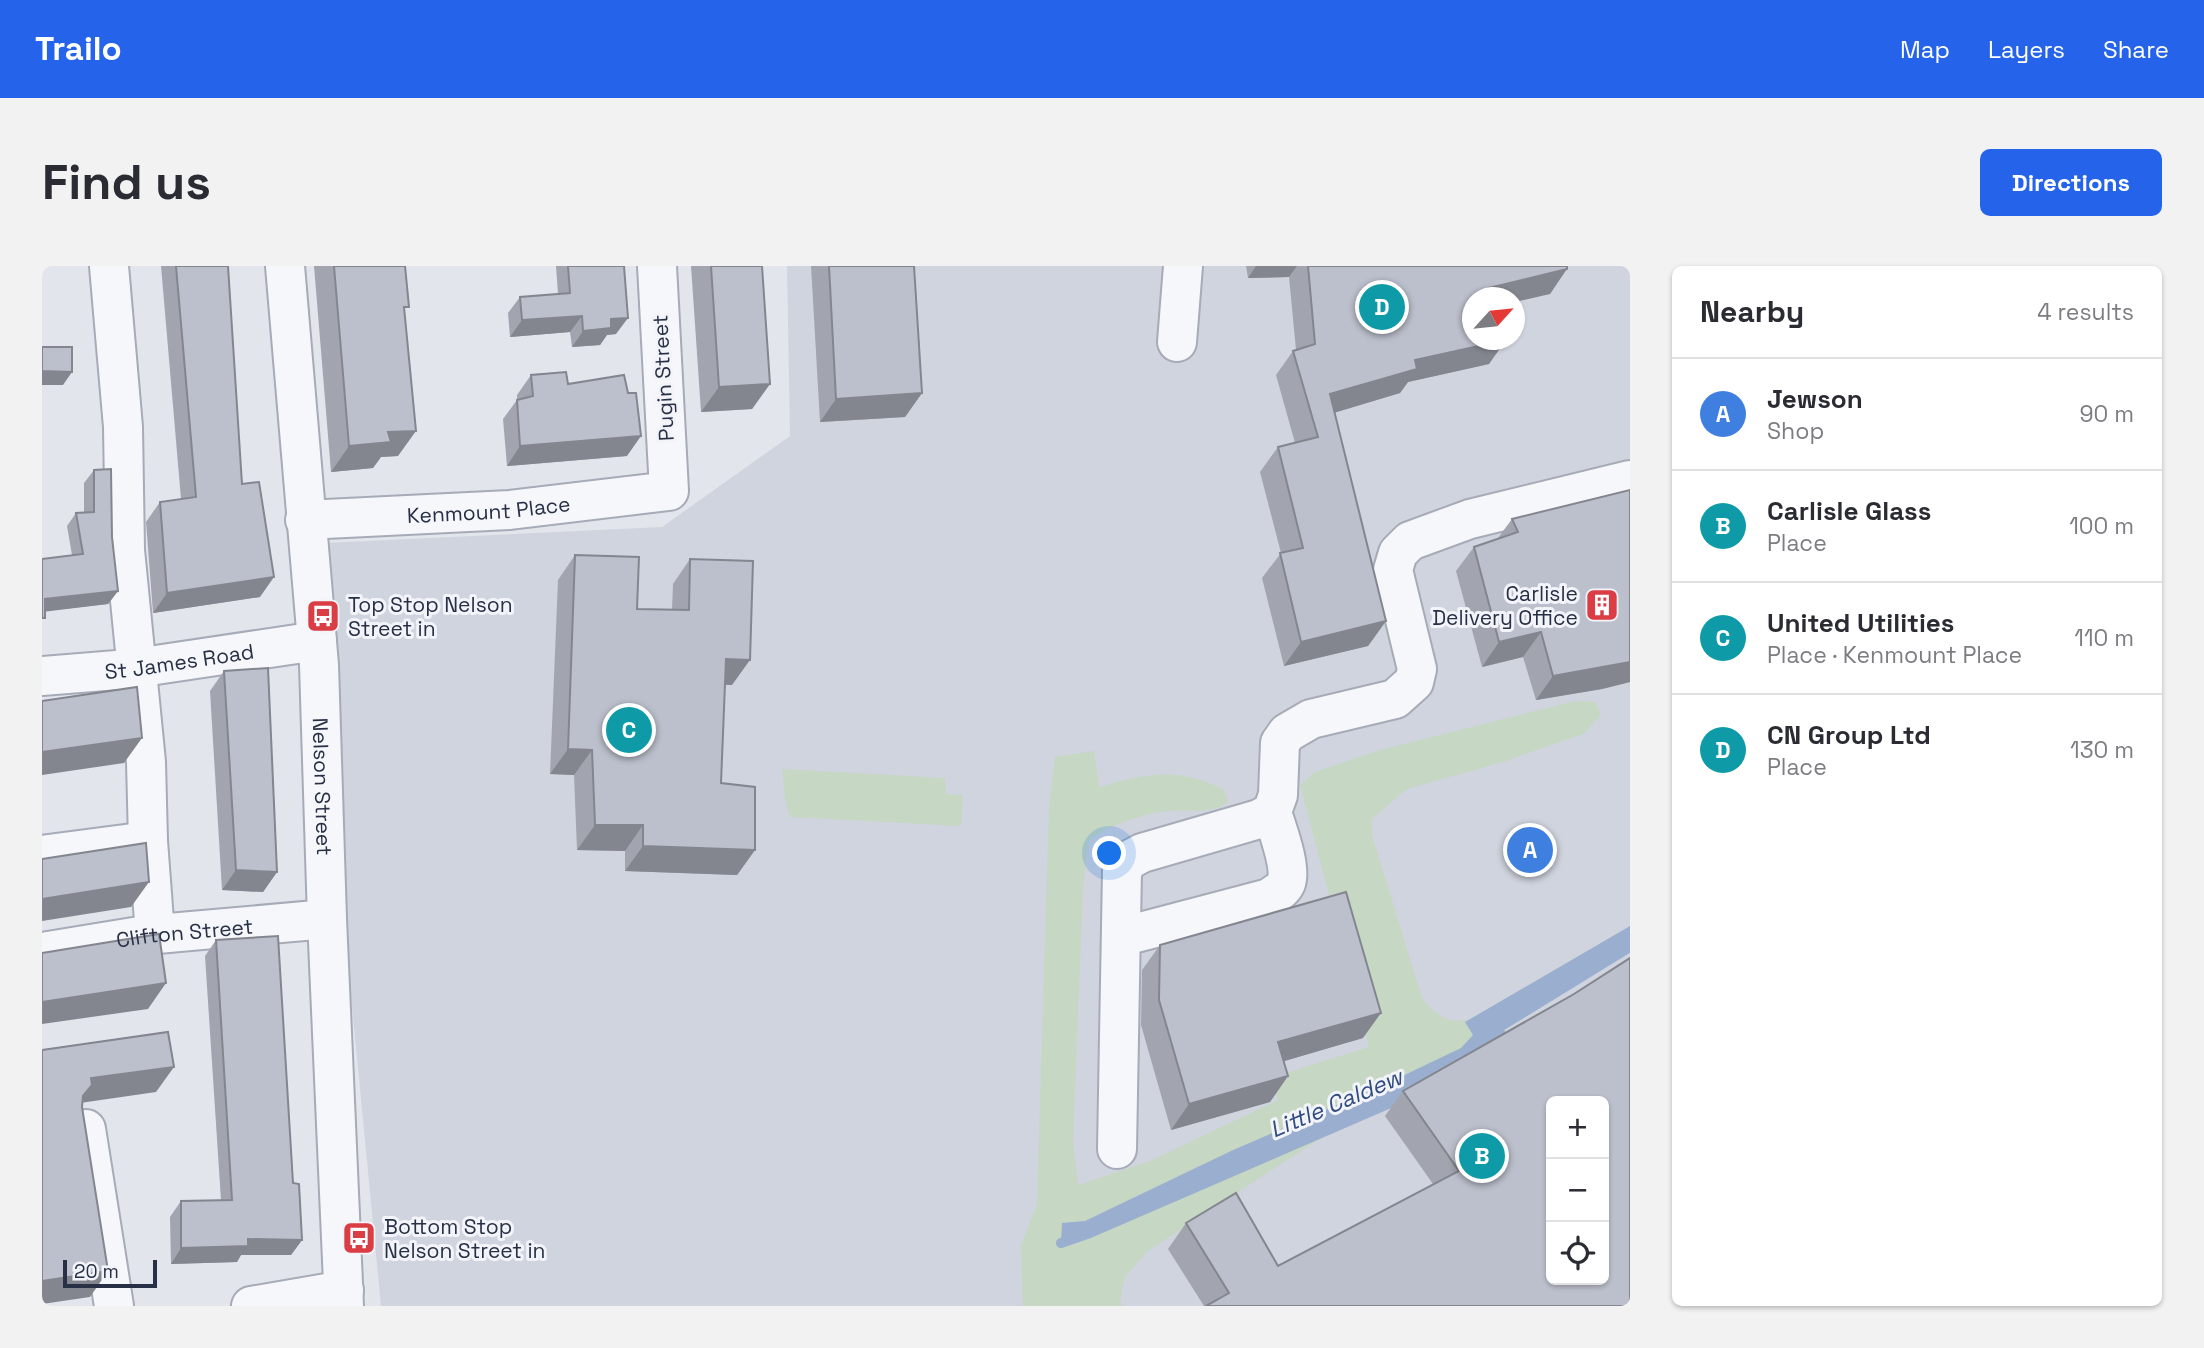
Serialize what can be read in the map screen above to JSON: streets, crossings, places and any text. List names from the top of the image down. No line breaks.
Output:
{"streets":{"street":["Pugin Street","Kenmount Place","St James Road","Nelson Street","Clifton Street"]},"crossings":[["Pugin Street","Kenmount Place"],["Kenmount Place","Nelson Street"],["St James Road","Nelson Street"],["Nelson Street","Clifton Street"]],"water":["Little Caldew"],"places":{"building":["Carlisle Delivery Office"],"bus stop":["Top Stop Nelson Street in","Bottom Stop Nelson Street in"]},"scale_bar":"20 m","north":"top right","page":{"header":"Trailo","nav":["Map","Layers","Share"],"buttons":"Directions","title":"Find us","heading":["Nearby","4 results"],"pins":["D","C","A","B"],"list":[{"mark":"A","name":"Jewson","note":"Shop","value":"90 m"},{"mark":"B","name":"Carlisle Glass","note":"Place","value":"100 m"},{"mark":"C","name":"United Utilities","note":"Place · Kenmount Place","value":"110 m"},{"mark":"D","name":"CN Group Ltd","note":"Place","value":"130 m"}],"map_buttons":["+","−"],"scale":"20 m"}}
